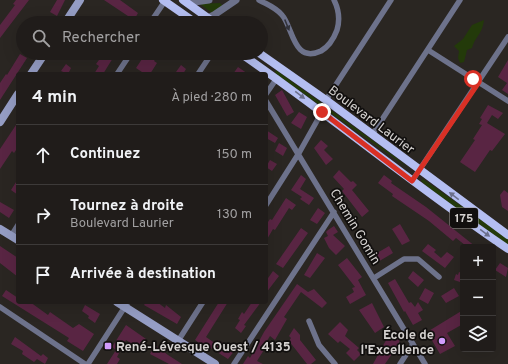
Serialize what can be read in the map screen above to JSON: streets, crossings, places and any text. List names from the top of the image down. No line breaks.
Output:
{"streets":{"main road":["Boulevard Laurier","175"],"street":["Chemin Gomin"]},"places":{"other":["École de l'Excellence"],"transit":["René-Lévesque Ouest / 4135"]},"page":{"search":"Rechercher","heading":["4 min","À pied · 280 m"],"list":[["Continuez","150 m"],["Tournez à droite","Boulevard Laurier","130 m"],"Arrivée à destination"],"map_buttons":["+","−"]}}
